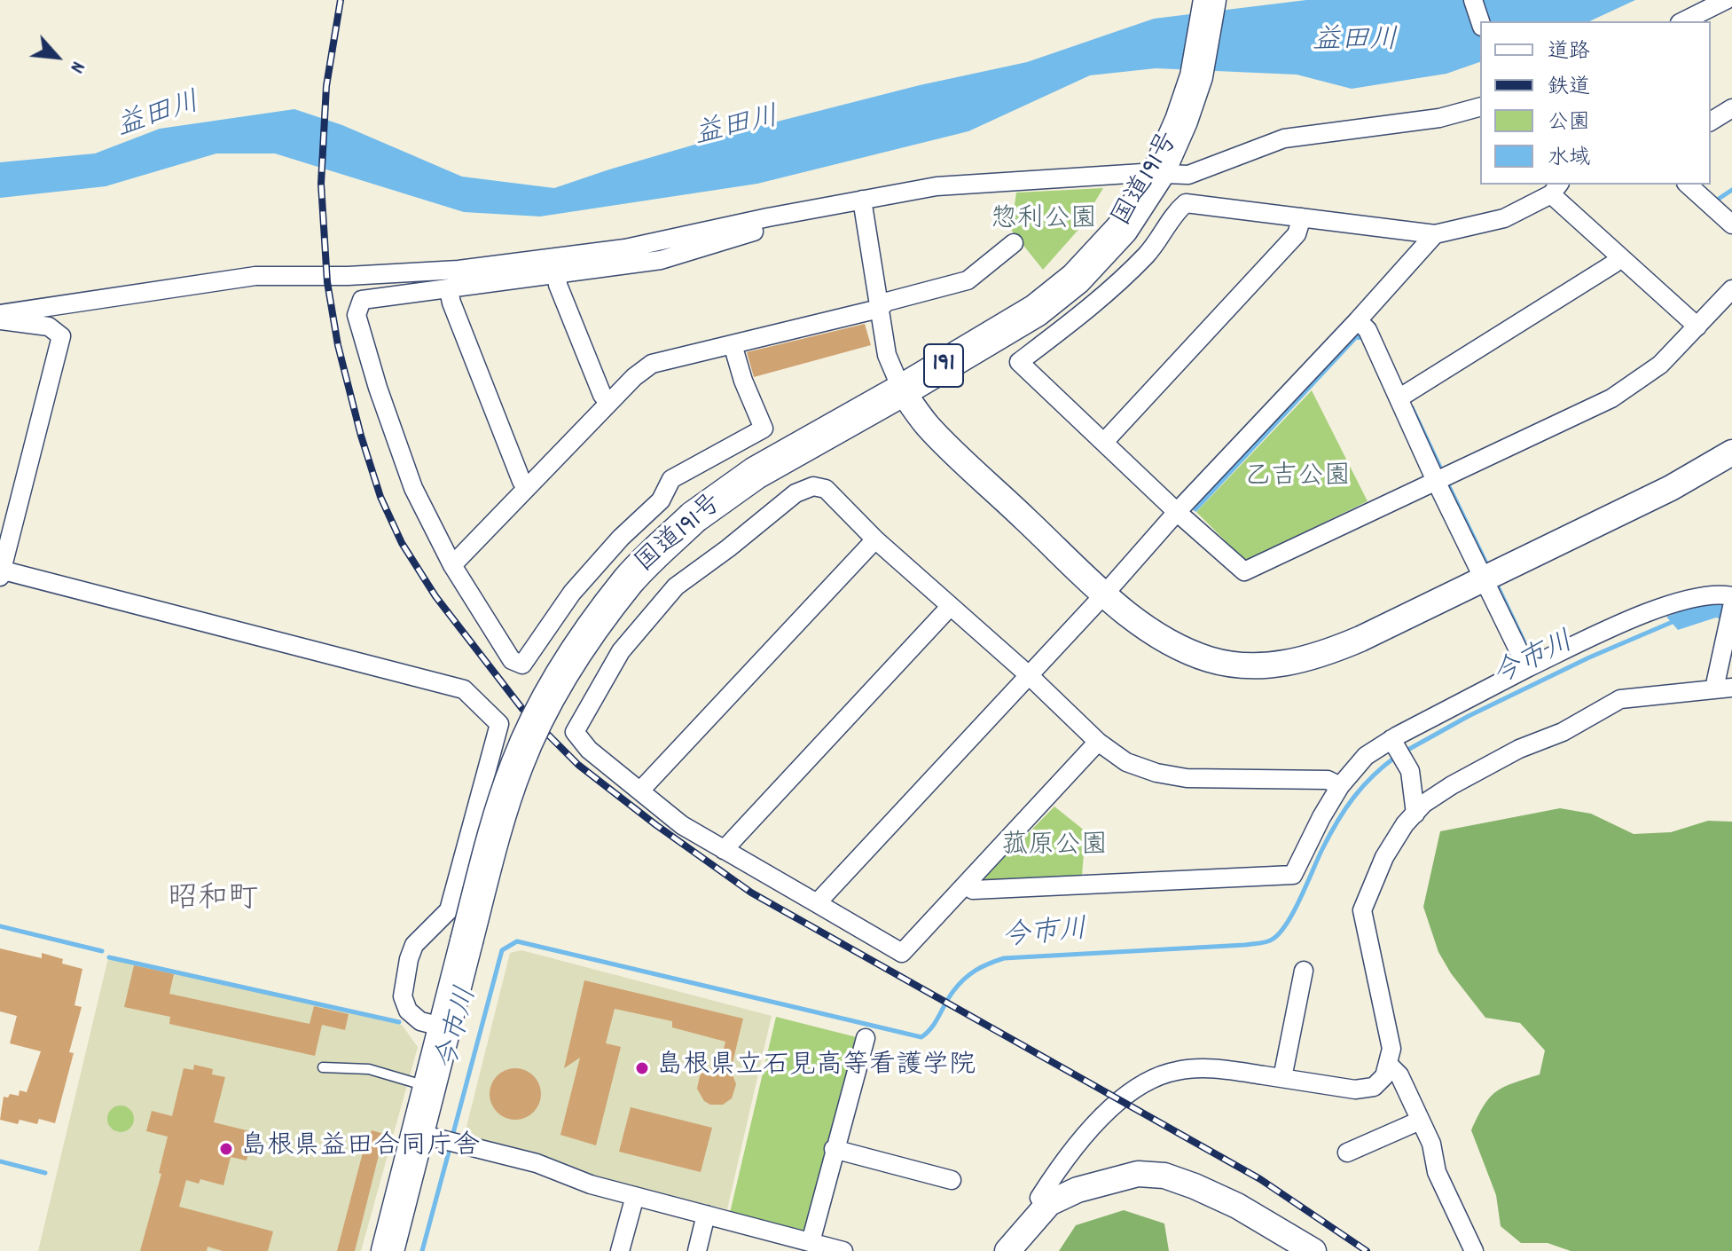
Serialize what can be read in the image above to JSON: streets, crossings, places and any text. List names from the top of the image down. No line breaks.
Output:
{"streets":{"highway":["国道191号","191"]},"districts":["昭和町"],"water":["益田川","今市川"],"parks":["惣利公園","乙吉公園","菰原公園"],"places":["島根県立石見高等看護学院","島根県益田合同庁舎"],"legend":["道路","鉄道","公園","水域"],"north":"bottom right"}
